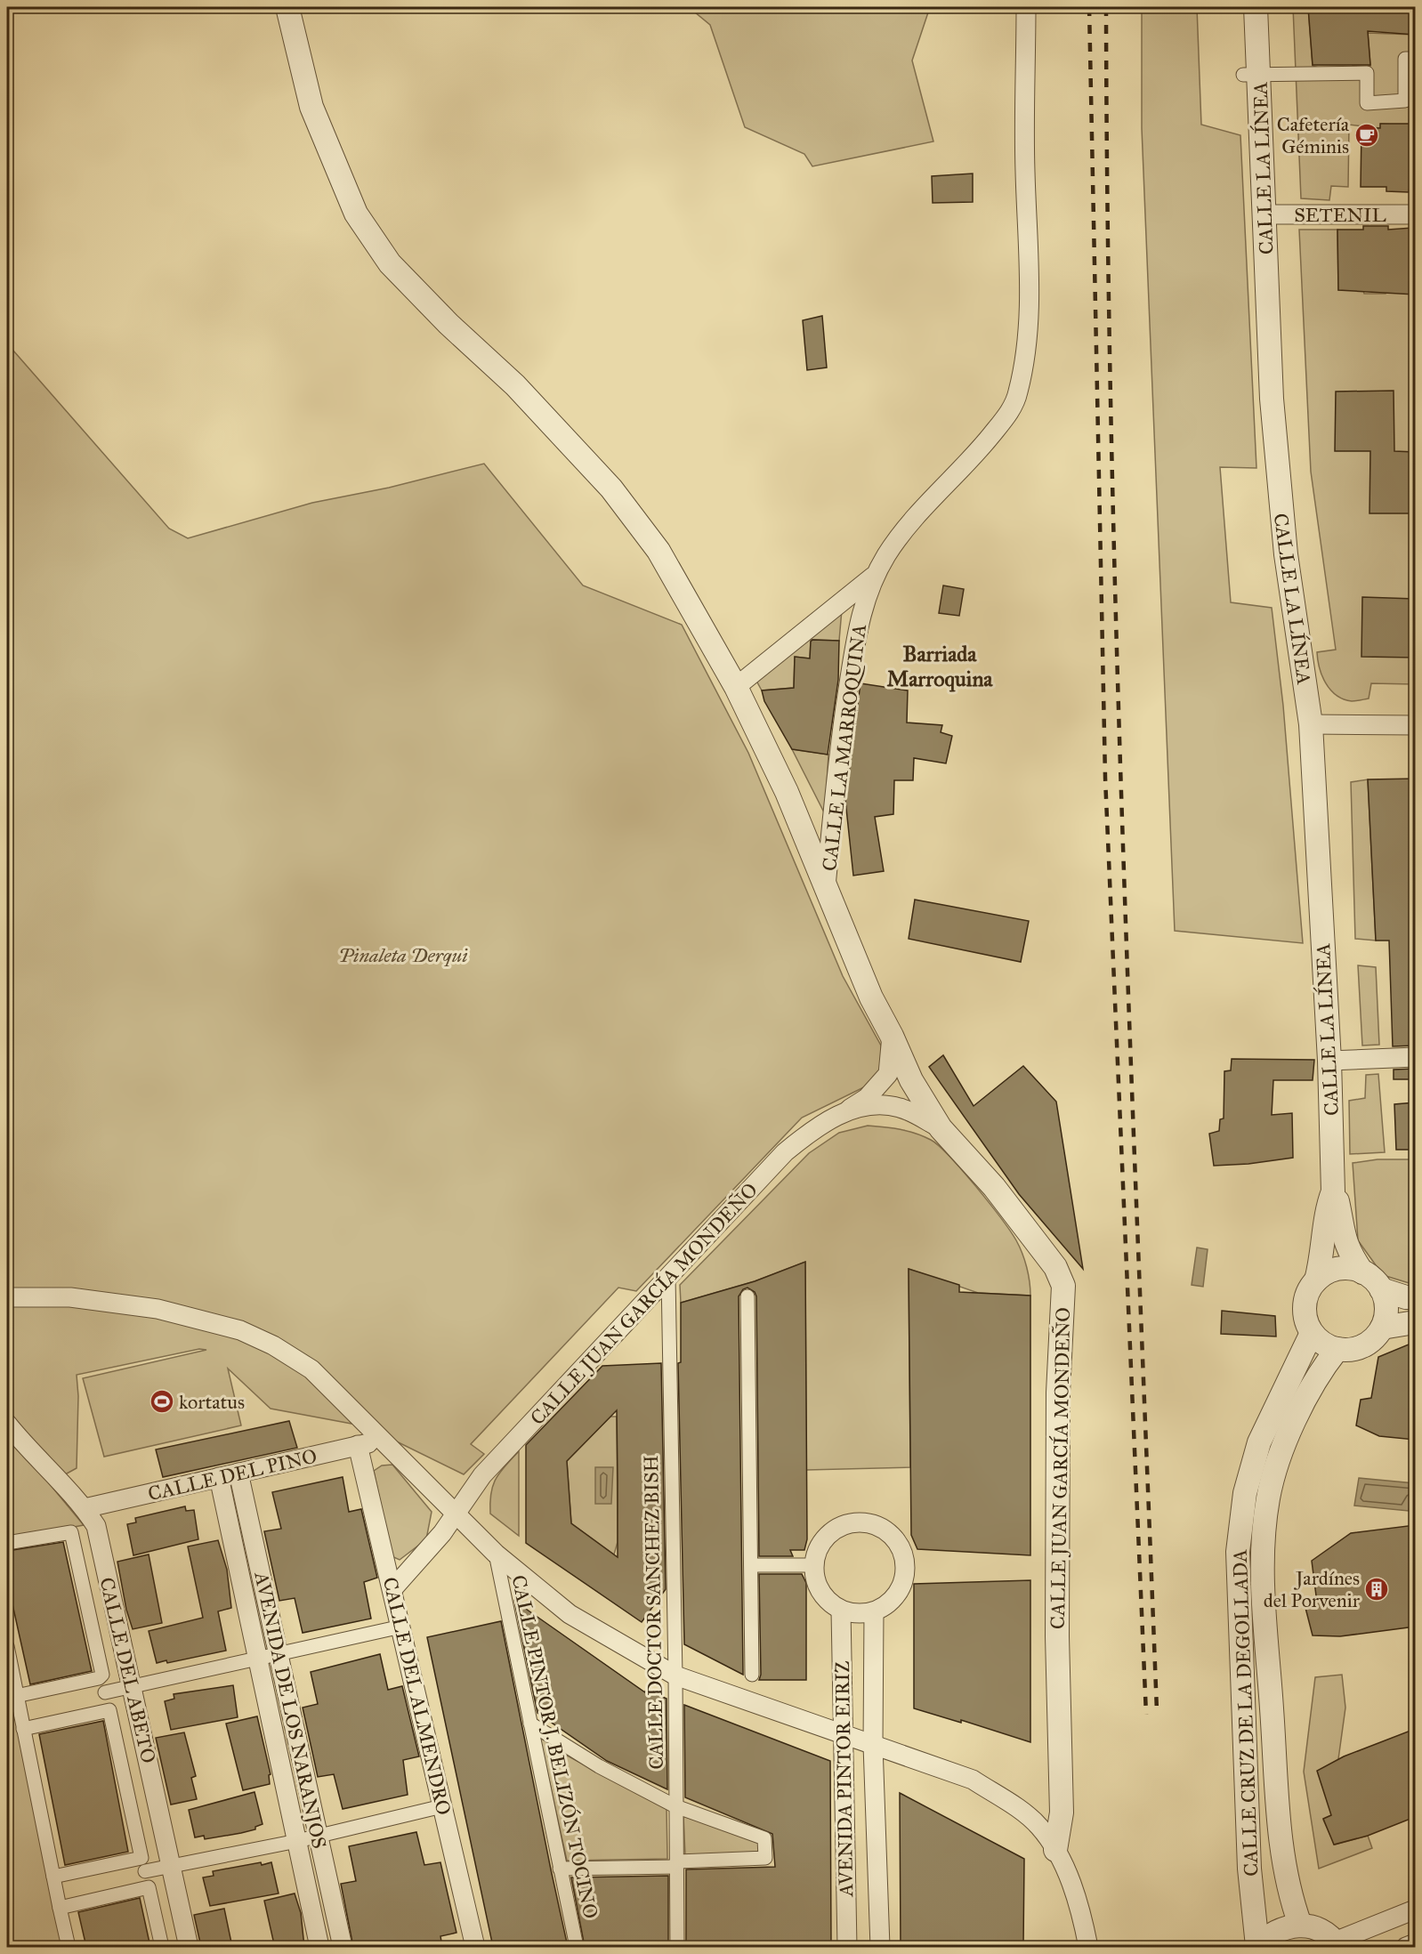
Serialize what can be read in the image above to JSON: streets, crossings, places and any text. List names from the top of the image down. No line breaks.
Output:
{"streets":{"street":["CALLE LA LÍNEA","SETENIL","CALLE LA MARROQUINA","CALLE JUAN GARCÍA MONDEÑO","CALLE DEL PINO","CALLE DOCTOR SANCHEZ BISH","CALLE DEL ABETO","CALLE DEL ALMENDRO","AVENIDA DE LOS NARANJOS","CALLE CRUZ DE LA DEGOLLADA","CALLE PINTOR J. BELIZÓN TOCINO","AVENIDA PINTOR EIRIZ"]},"crossings":[["CALLE LA LÍNEA","SETENIL"],["CALLE LA LÍNEA","CALLE CRUZ DE LA DEGOLLADA"],["CALLE LA MARROQUINA","CALLE JUAN GARCÍA MONDEÑO"],["CALLE JUAN GARCÍA MONDEÑO","CALLE DOCTOR SANCHEZ BISH"],["CALLE JUAN GARCÍA MONDEÑO","CALLE DEL ALMENDRO"],["CALLE DEL PINO","CALLE DEL ABETO"],["CALLE DEL PINO","CALLE DEL ALMENDRO"],["CALLE DEL PINO","AVENIDA DE LOS NARANJOS"]],"districts":["Barriada Marroquina"],"parks":["Pinaleta Derqui"],"places":{"cafe":["Cafetería Géminis"],"sports":["kortatus"],"building":["Jardínes del Porvenir"]}}
